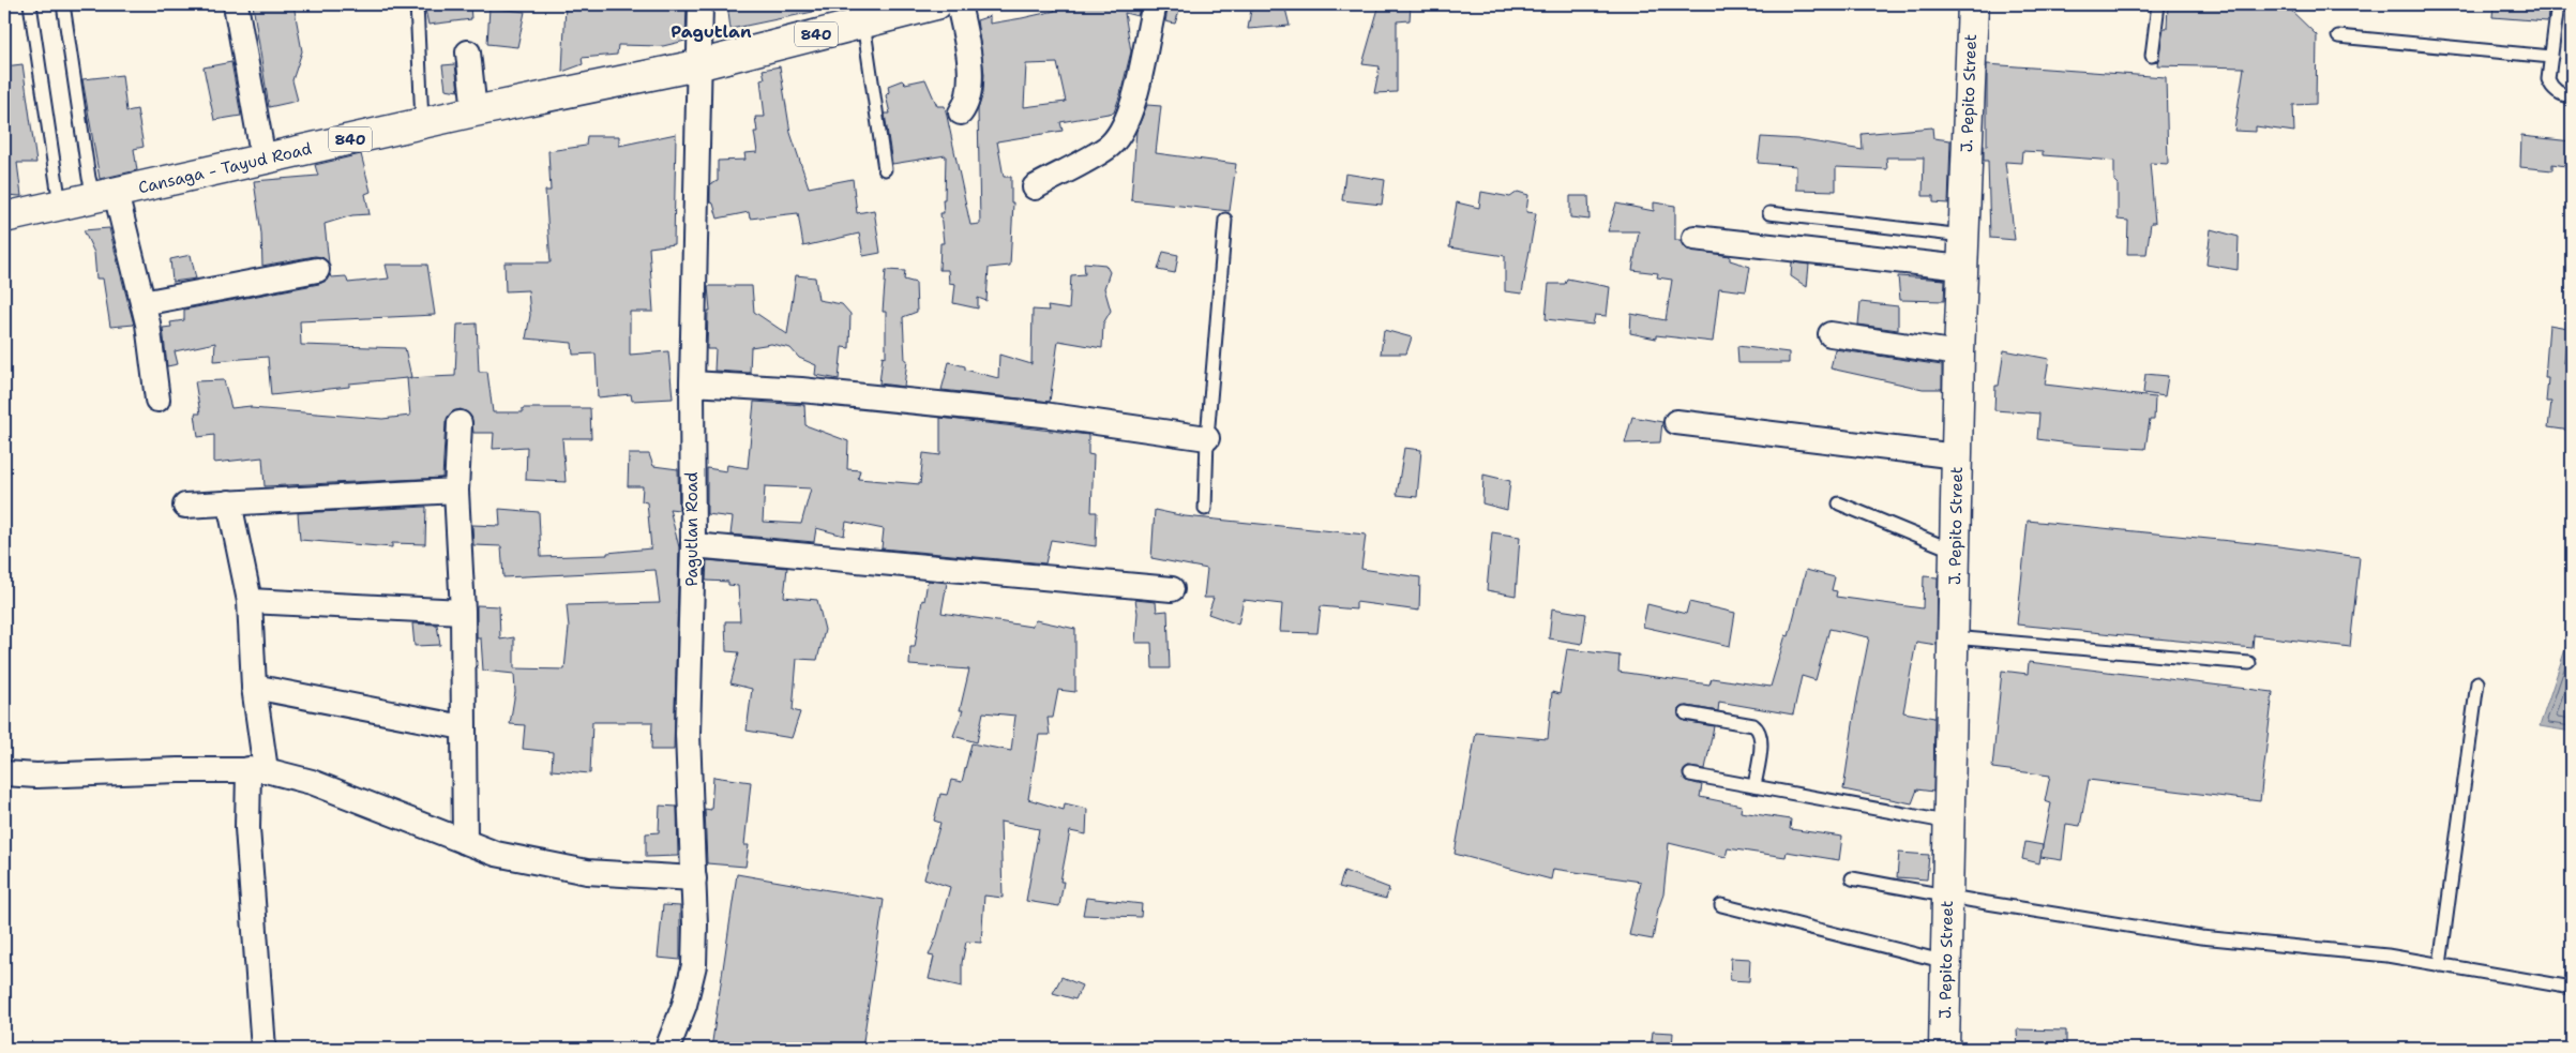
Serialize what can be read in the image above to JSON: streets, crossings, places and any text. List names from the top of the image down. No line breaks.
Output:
{"streets":{"main road":["840","J. Pepito Street","Cansaga - Tayud Road"],"street":["Pagutlan Road"]},"crossings":[["840","Cansaga - Tayud Road"],["840","Pagutlan Road"],["Cansaga - Tayud Road","Pagutlan Road"]],"districts":["Pagutlan"]}
